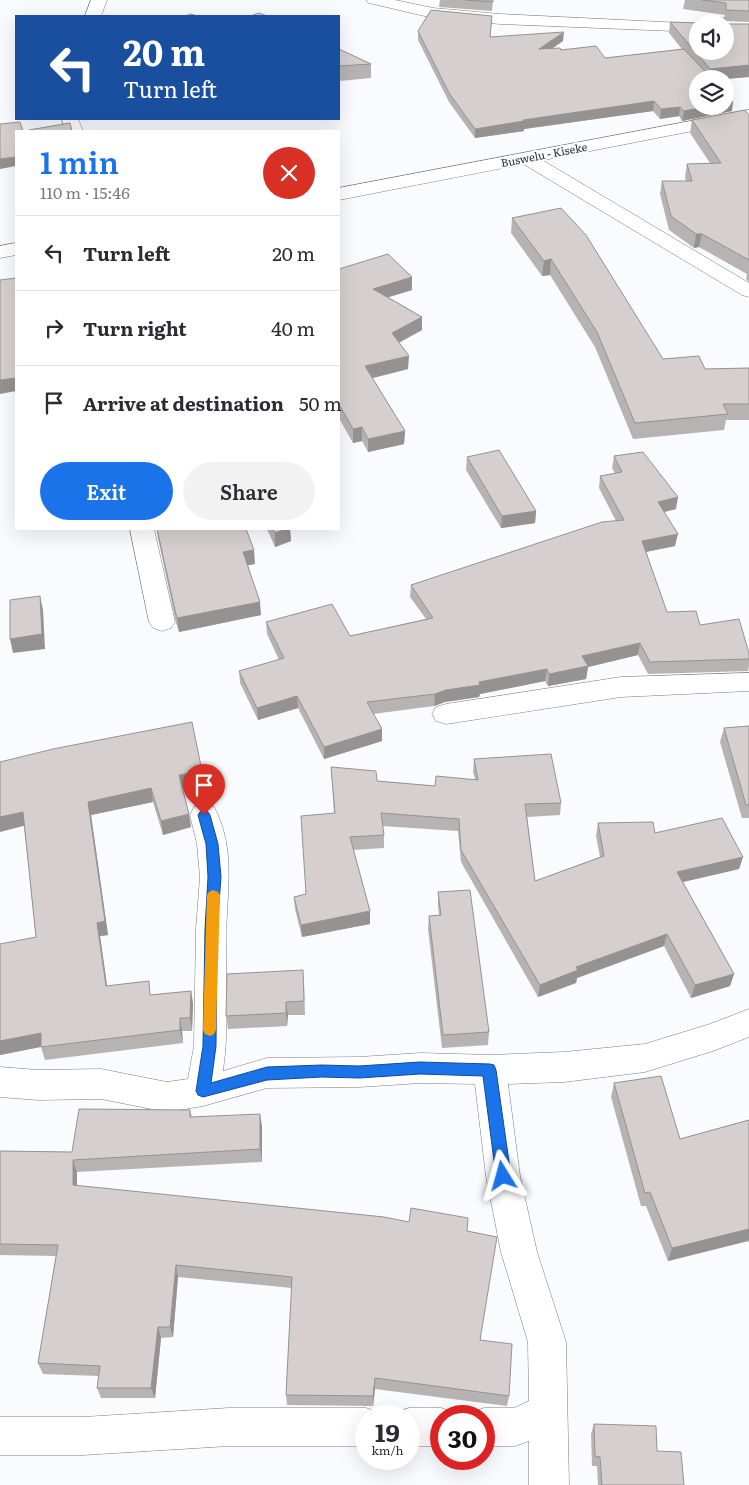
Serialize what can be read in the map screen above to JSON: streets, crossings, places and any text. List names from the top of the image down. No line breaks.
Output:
{"streets":{"street":["Buswelu - Kiseke"]},"page":{"turn":["20 m","Turn left"],"heading":["1 min","110 m · 15:46"],"list":[{"name":"Turn left","value":"20 m"},{"name":"Turn right","value":"40 m"},{"name":"Arrive at destination","value":"50 m"}],"buttons":["Exit","Share"],"speed":"19 km/h","limit":"30"}}
